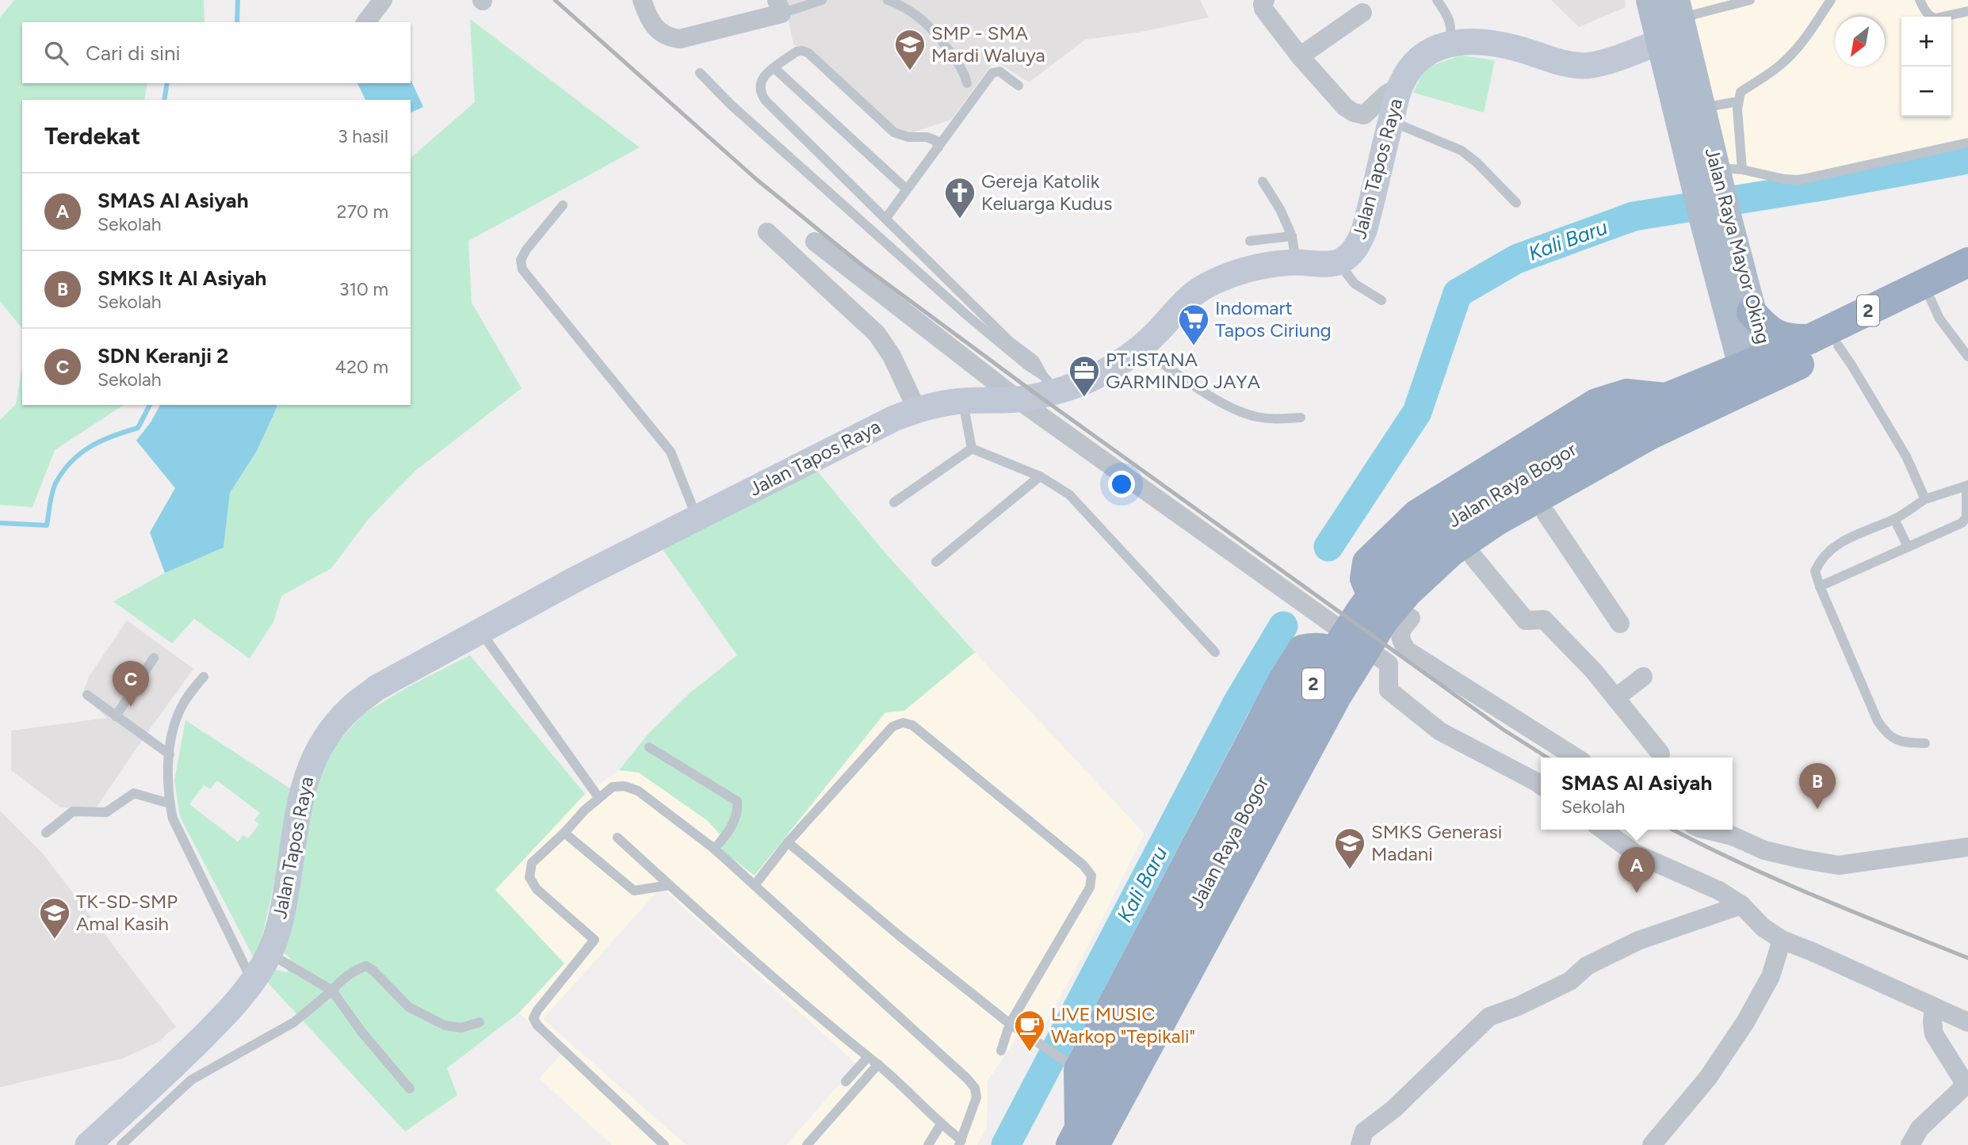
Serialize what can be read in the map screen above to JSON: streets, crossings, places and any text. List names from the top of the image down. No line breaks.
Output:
{"streets":{"highway":["2","Jalan Raya Bogor"],"main road":["Jalan Tapos Raya","Jalan Raya Mayor Oking"]},"crossings":[["Jalan Tapos Raya","Jalan Raya Mayor Oking"],["Jalan Raya Mayor Oking","Jalan Raya Bogor"]],"water":["Kali Baru"],"places":{"school or university":["SMP - SMA Mardi Waluya","SMKS Generasi Madani","TK-SD-SMP Amal Kasih"],"church":["Gereja Katolik Keluarga Kudus"],"supermarket":["Indomart Tapos Ciriung"],"office":["PT.ISTANA GARMINDO JAYA"],"cafe":["LIVE MUSIC Warkop \"Tepikali\""]},"north":"bottom left","page":{"map_buttons":["+","−"],"search":"Cari di sini","heading":["Terdekat","3 hasil"],"list":[{"mark":"A","name":"SMAS Al Asiyah","note":"Sekolah","value":"270 m"},{"mark":"B","name":"SMKS It Al Asiyah","note":"Sekolah","value":"310 m"},{"mark":"C","name":"SDN Keranji 2","note":"Sekolah","value":"420 m"}],"pins":["C","B","A"],"popup":["SMAS Al Asiyah","Sekolah"]}}
